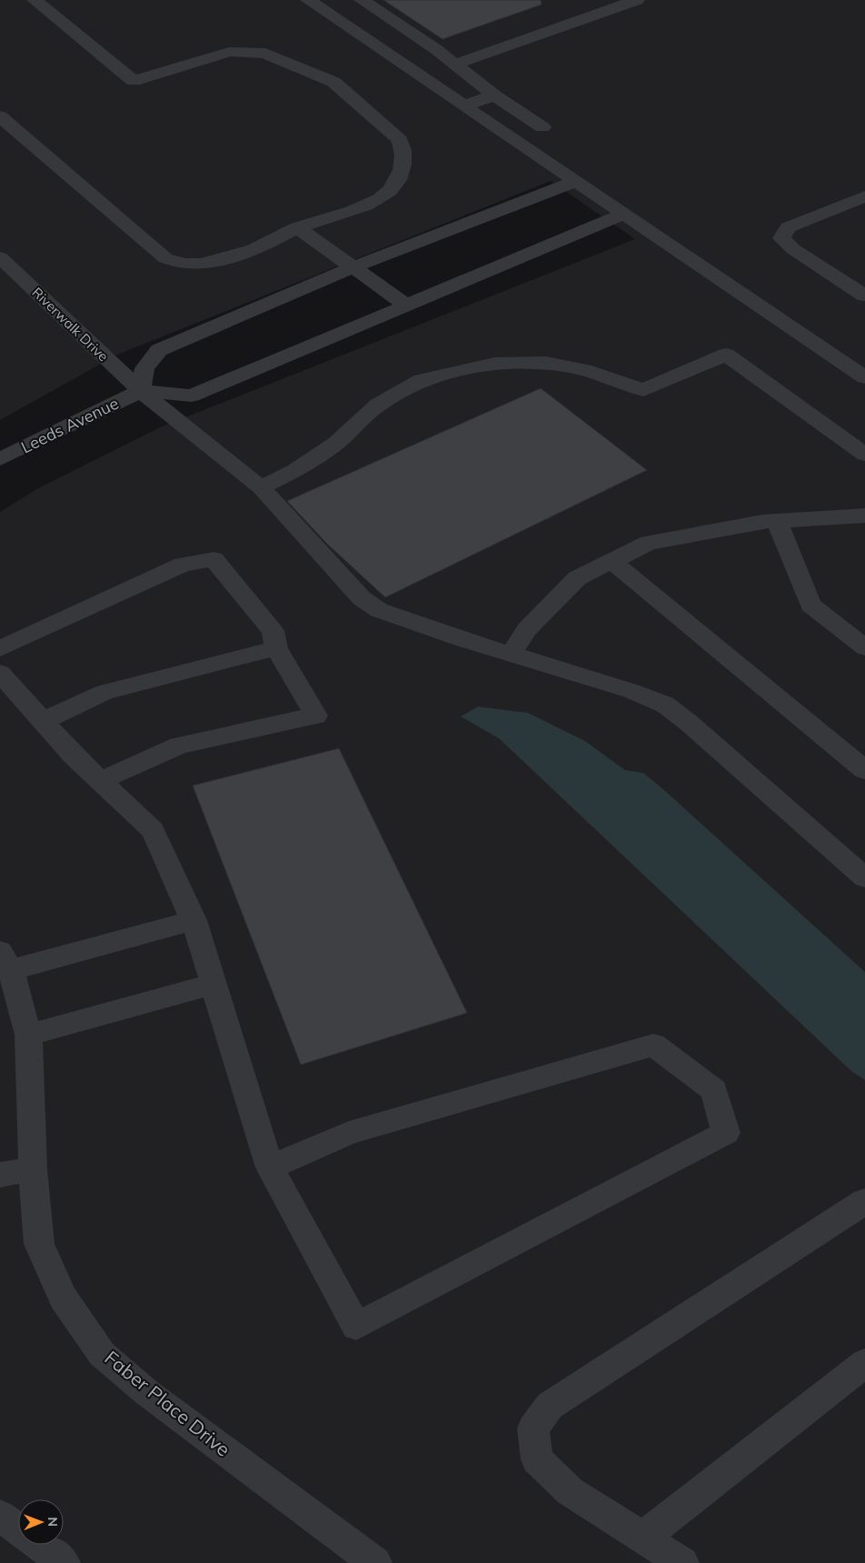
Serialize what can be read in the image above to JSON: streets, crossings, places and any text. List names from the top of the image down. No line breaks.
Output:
{"streets":{"street":["Riverwalk Drive","Leeds Avenue","Faber Place Drive"]},"crossings":[["Riverwalk Drive","Leeds Avenue"]],"north":"right"}
